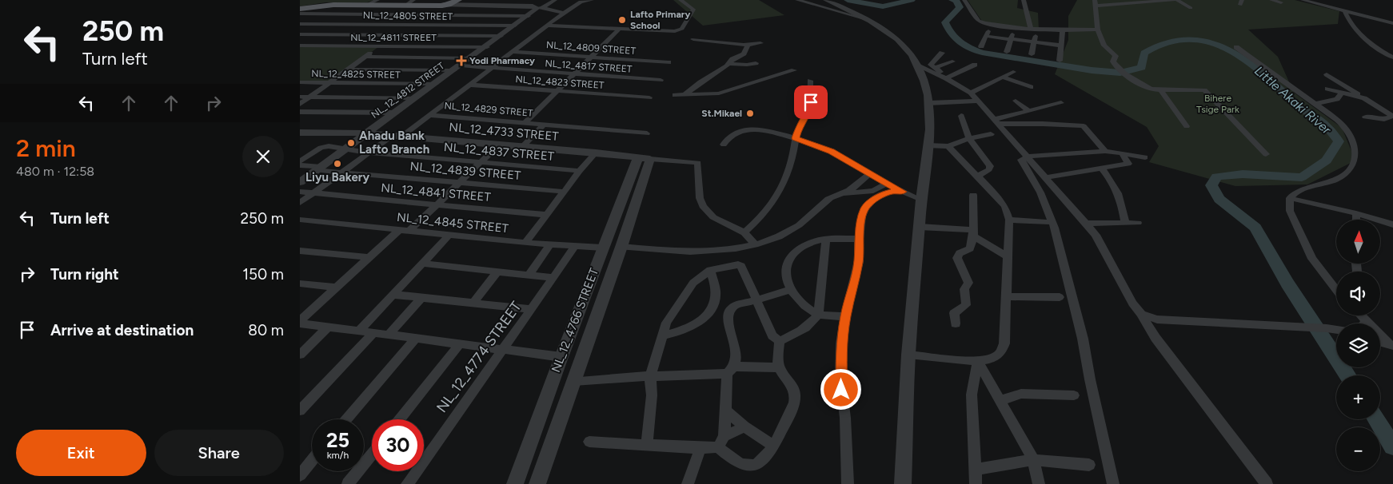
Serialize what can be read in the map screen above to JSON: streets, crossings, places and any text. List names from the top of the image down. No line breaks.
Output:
{"streets":{"street":["NL_12_4805 STREET","NL_12_4811 STREET","NL_12_4809 STREET","NL_12_4817 STREET","NL_12_4825 STREET","NL_12_4823 STREET","NL_12_4812 STREET","NL_12_4829 STREET","NL_12_4733 STREET","NL_12_4837 STREET","NL_12_4839 STREET","NL_12_4841 STREET","NL_12_4845 STREET","NL_12_4766 STREET","NL_12_4774 STREET"]},"crossings":[["NL_12_4805 STREET","NL_12_4812 STREET"],["NL_12_4811 STREET","NL_12_4812 STREET"],["NL_12_4817 STREET","NL_12_4812 STREET"],["NL_12_4825 STREET","NL_12_4812 STREET"],["NL_12_4812 STREET","NL_12_4733 STREET"],["NL_12_4812 STREET","NL_12_4837 STREET"],["NL_12_4812 STREET","NL_12_4839 STREET"],["NL_12_4829 STREET","NL_12_4733 STREET"],["NL_12_4733 STREET","NL_12_4766 STREET"],["NL_12_4845 STREET","NL_12_4766 STREET"],["NL_12_4845 STREET","NL_12_4774 STREET"]],"water":["Little Akaki River"],"parks":["Bihere Tsige Park"],"places":{"other":["Lafto Primary School","St.Mikael","Ahadu Bank Lafto Branch","Liyu Bakery"],"health":["Yodi Pharmacy"]},"north":"top","page":{"turn":["250 m","Turn left"],"heading":["2 min","480 m · 12:58"],"list":[{"name":"Turn left","value":"250 m"},{"name":"Turn right","value":"150 m"},{"name":"Arrive at destination","value":"80 m"}],"map_buttons":["+","−"],"speed":"25 km/h","limit":"30","buttons":["Exit","Share"]}}
